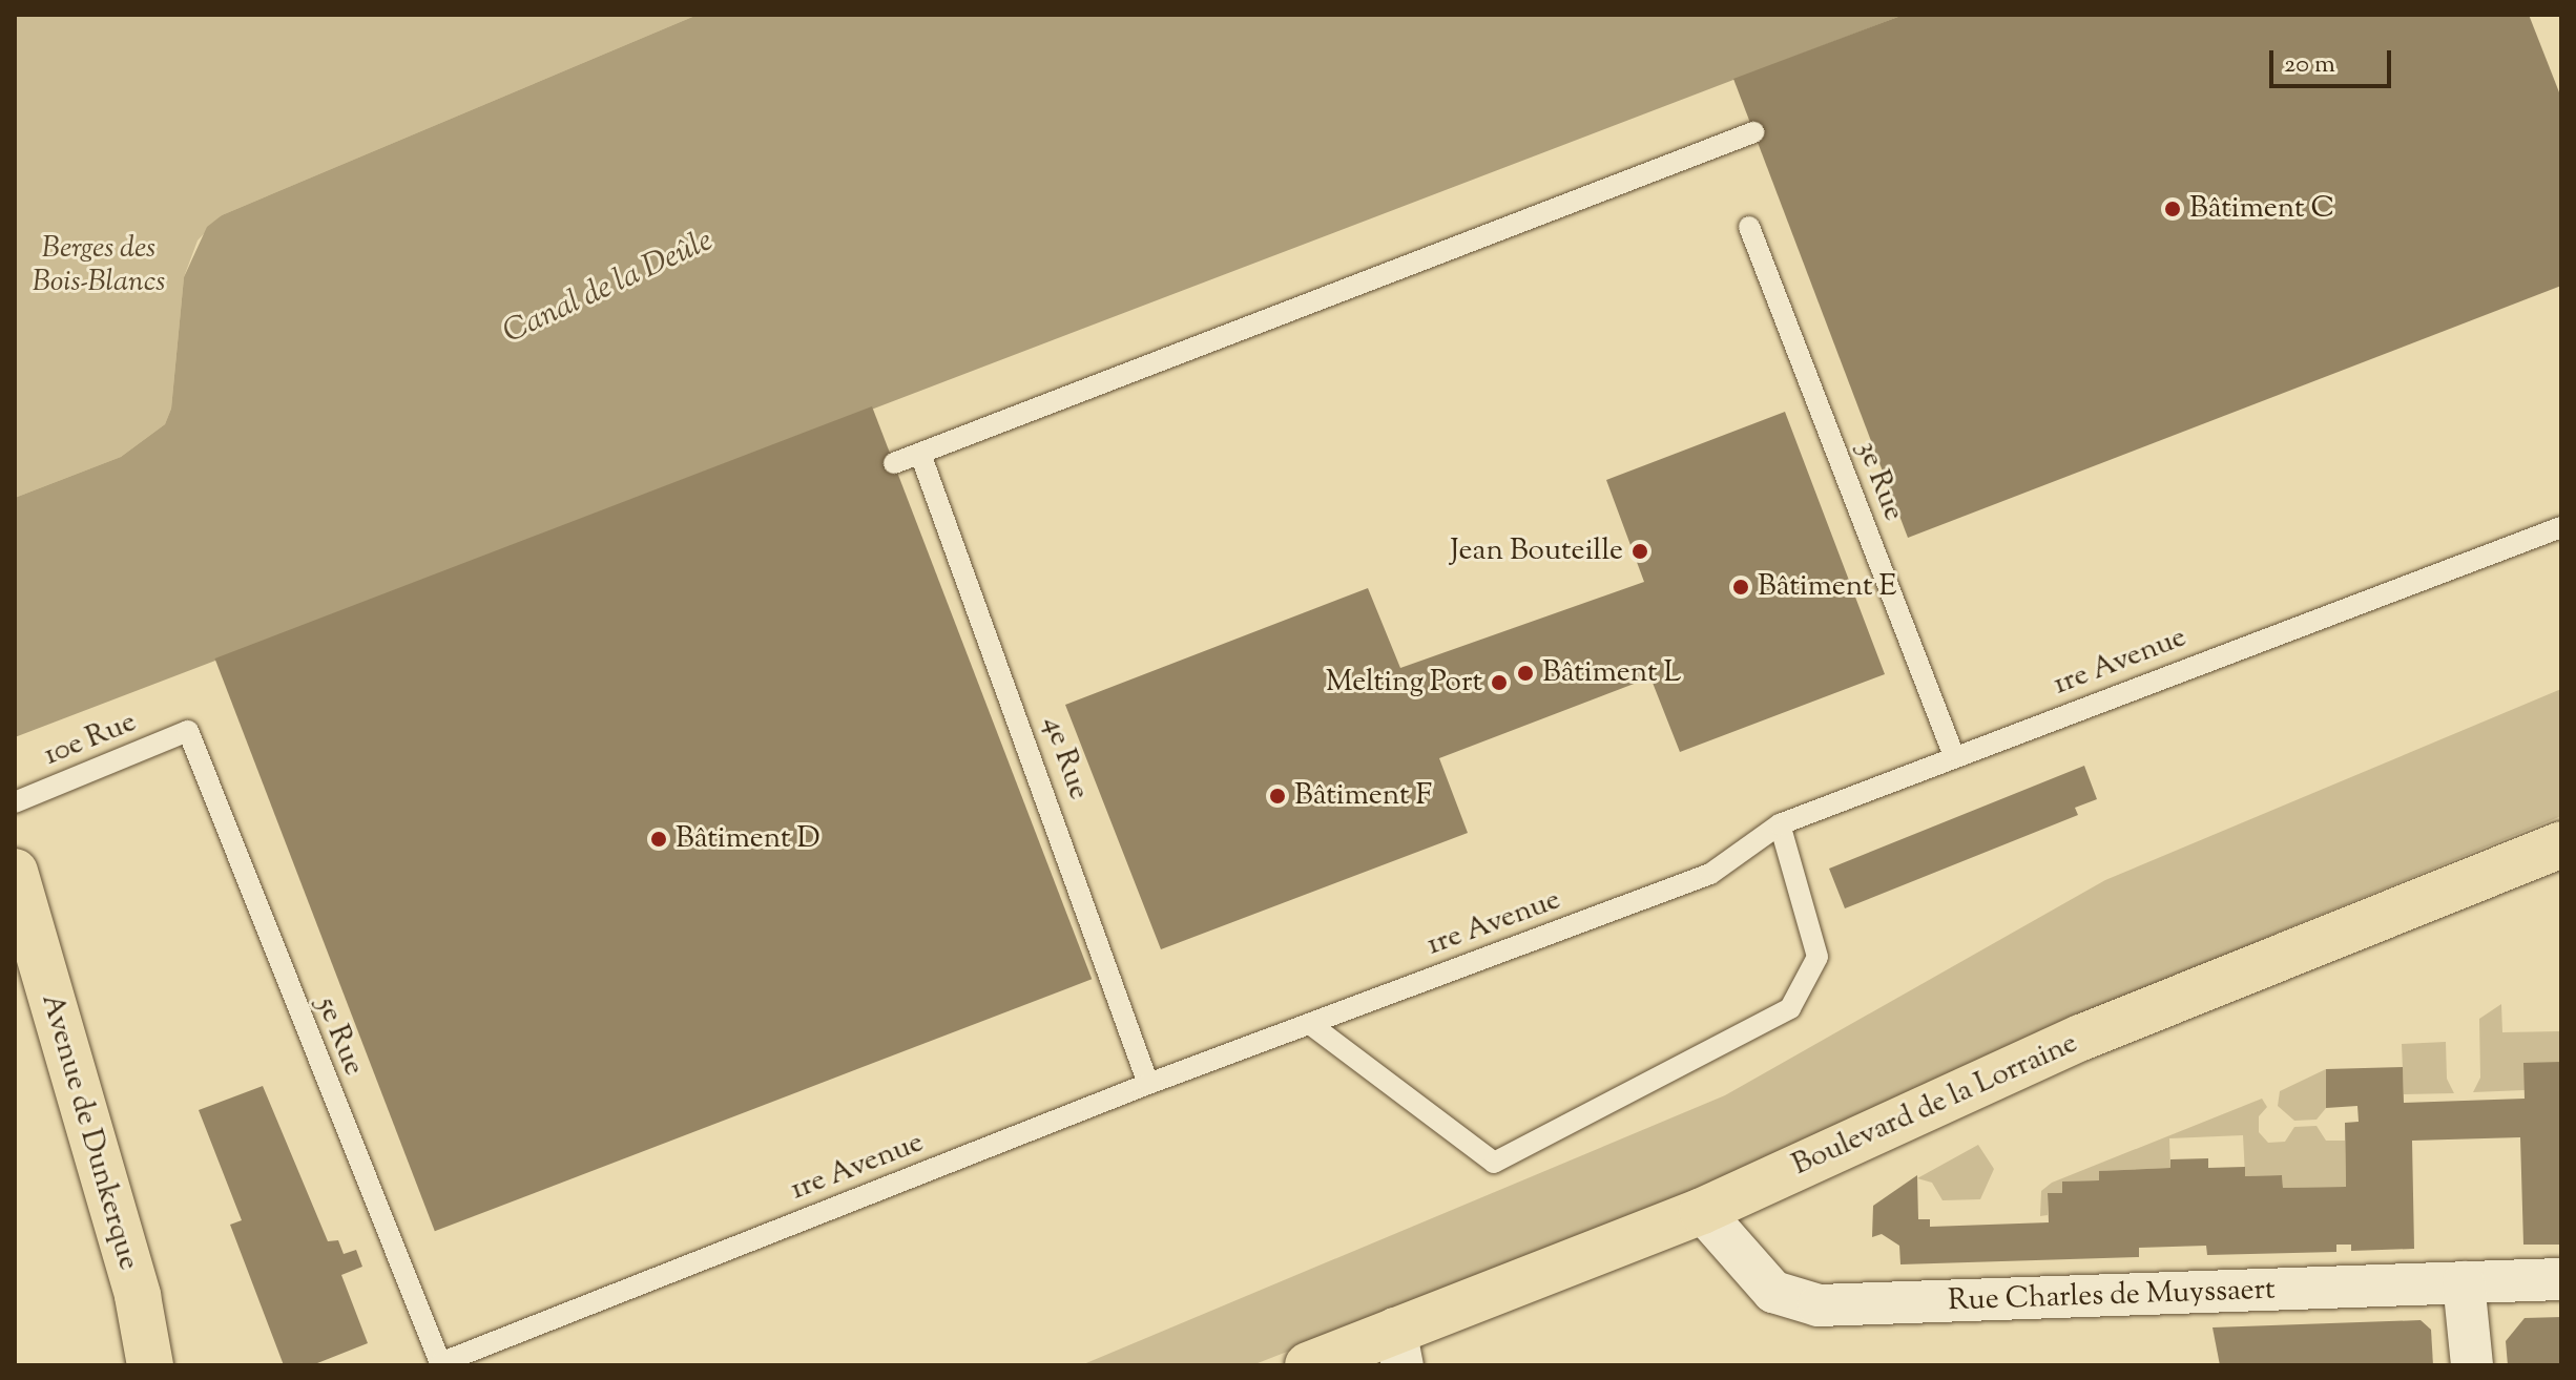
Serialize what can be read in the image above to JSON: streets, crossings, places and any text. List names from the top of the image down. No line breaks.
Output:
{"streets":{"main road":["Boulevard de la Lorraine","Avenue de Dunkerque"],"street":["Rue Charles de Muyssaert"],"lane":["3e Rue","1re Avenue","10e Rue","4e Rue","5e Rue"]},"crossings":[["3e Rue","1re Avenue"],["1re Avenue","4e Rue"],["1re Avenue","5e Rue"],["10e Rue","5e Rue"],["Boulevard de la Lorraine","Rue Charles de Muyssaert"]],"water":["Canal de la Deûle"],"parks":["Berges des Bois-Blancs"],"places":["Bâtiment C","Jean Bouteille","Bâtiment E","Bâtiment L","Melting Port","Bâtiment F","Bâtiment D"],"scale_bar":"20 m"}
